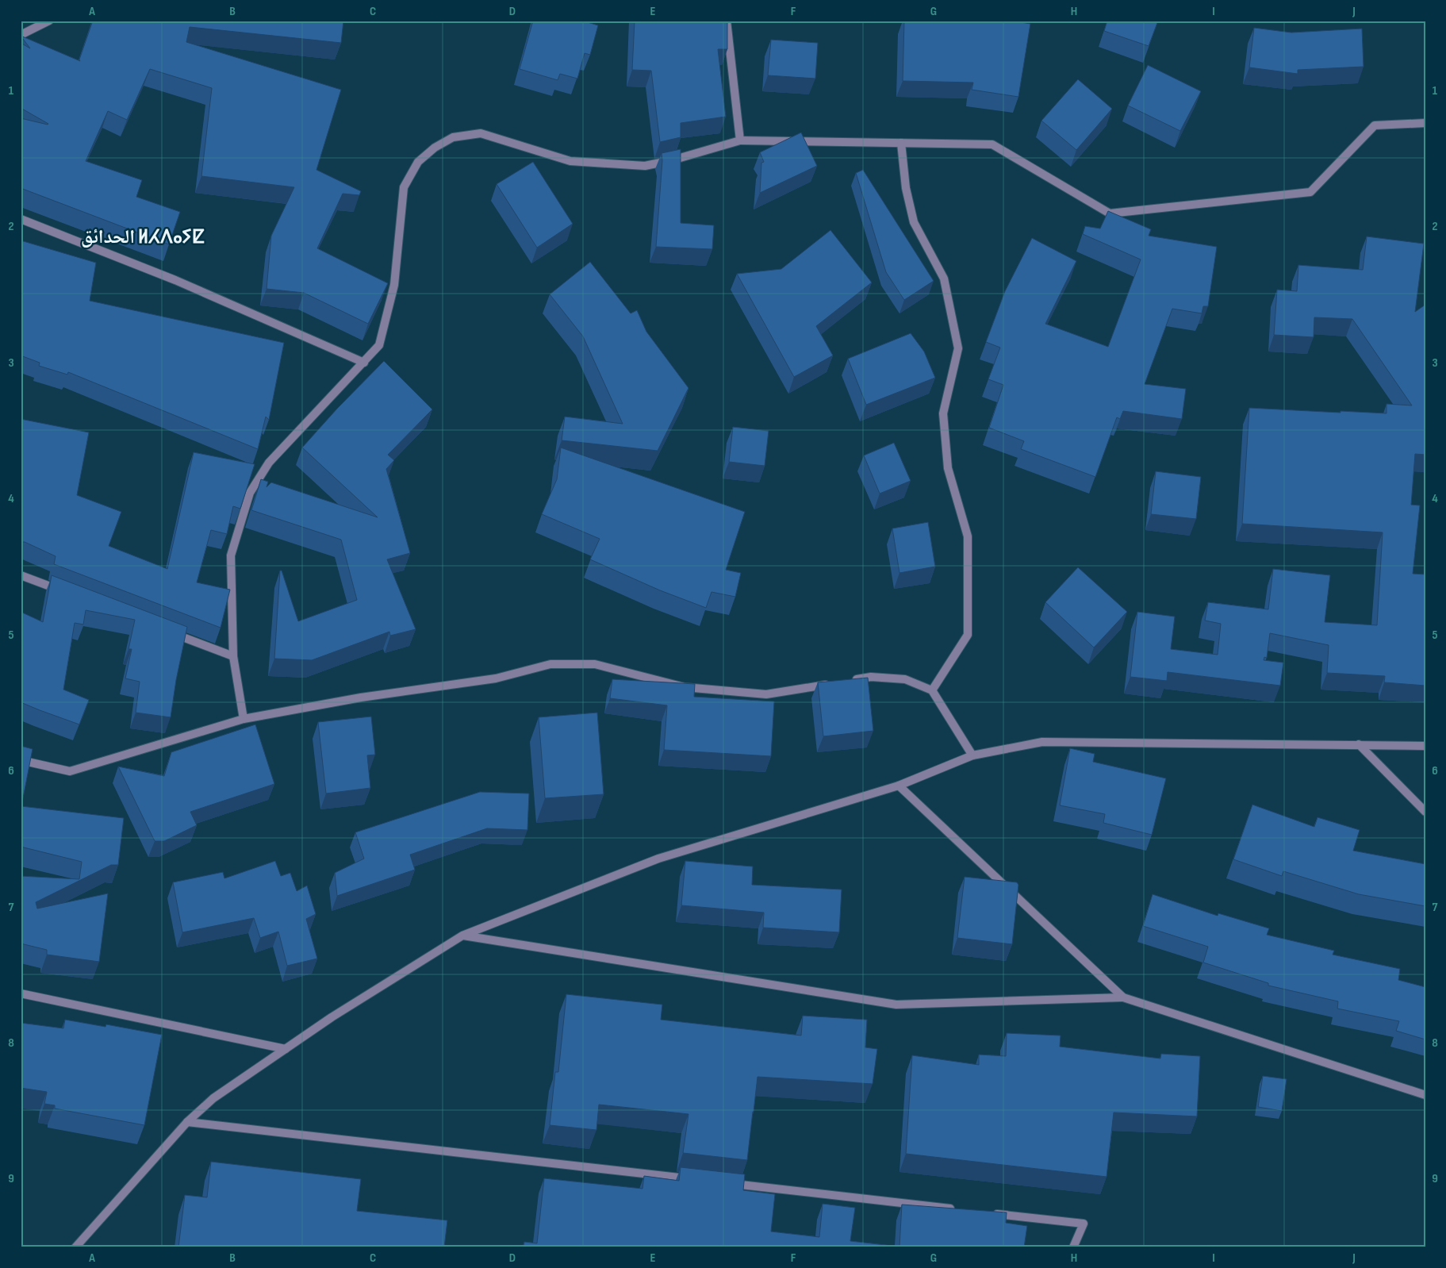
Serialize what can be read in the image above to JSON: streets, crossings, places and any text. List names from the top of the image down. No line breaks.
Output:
{"districts":["الحدائق ⵍⵃⴷⴰⵢⵇ"],"grid":{"columns":["A","B","C","D","E","F","G","H","I","J"],"rows":["1","2","3","4","5","6","7","8","9"]}}
